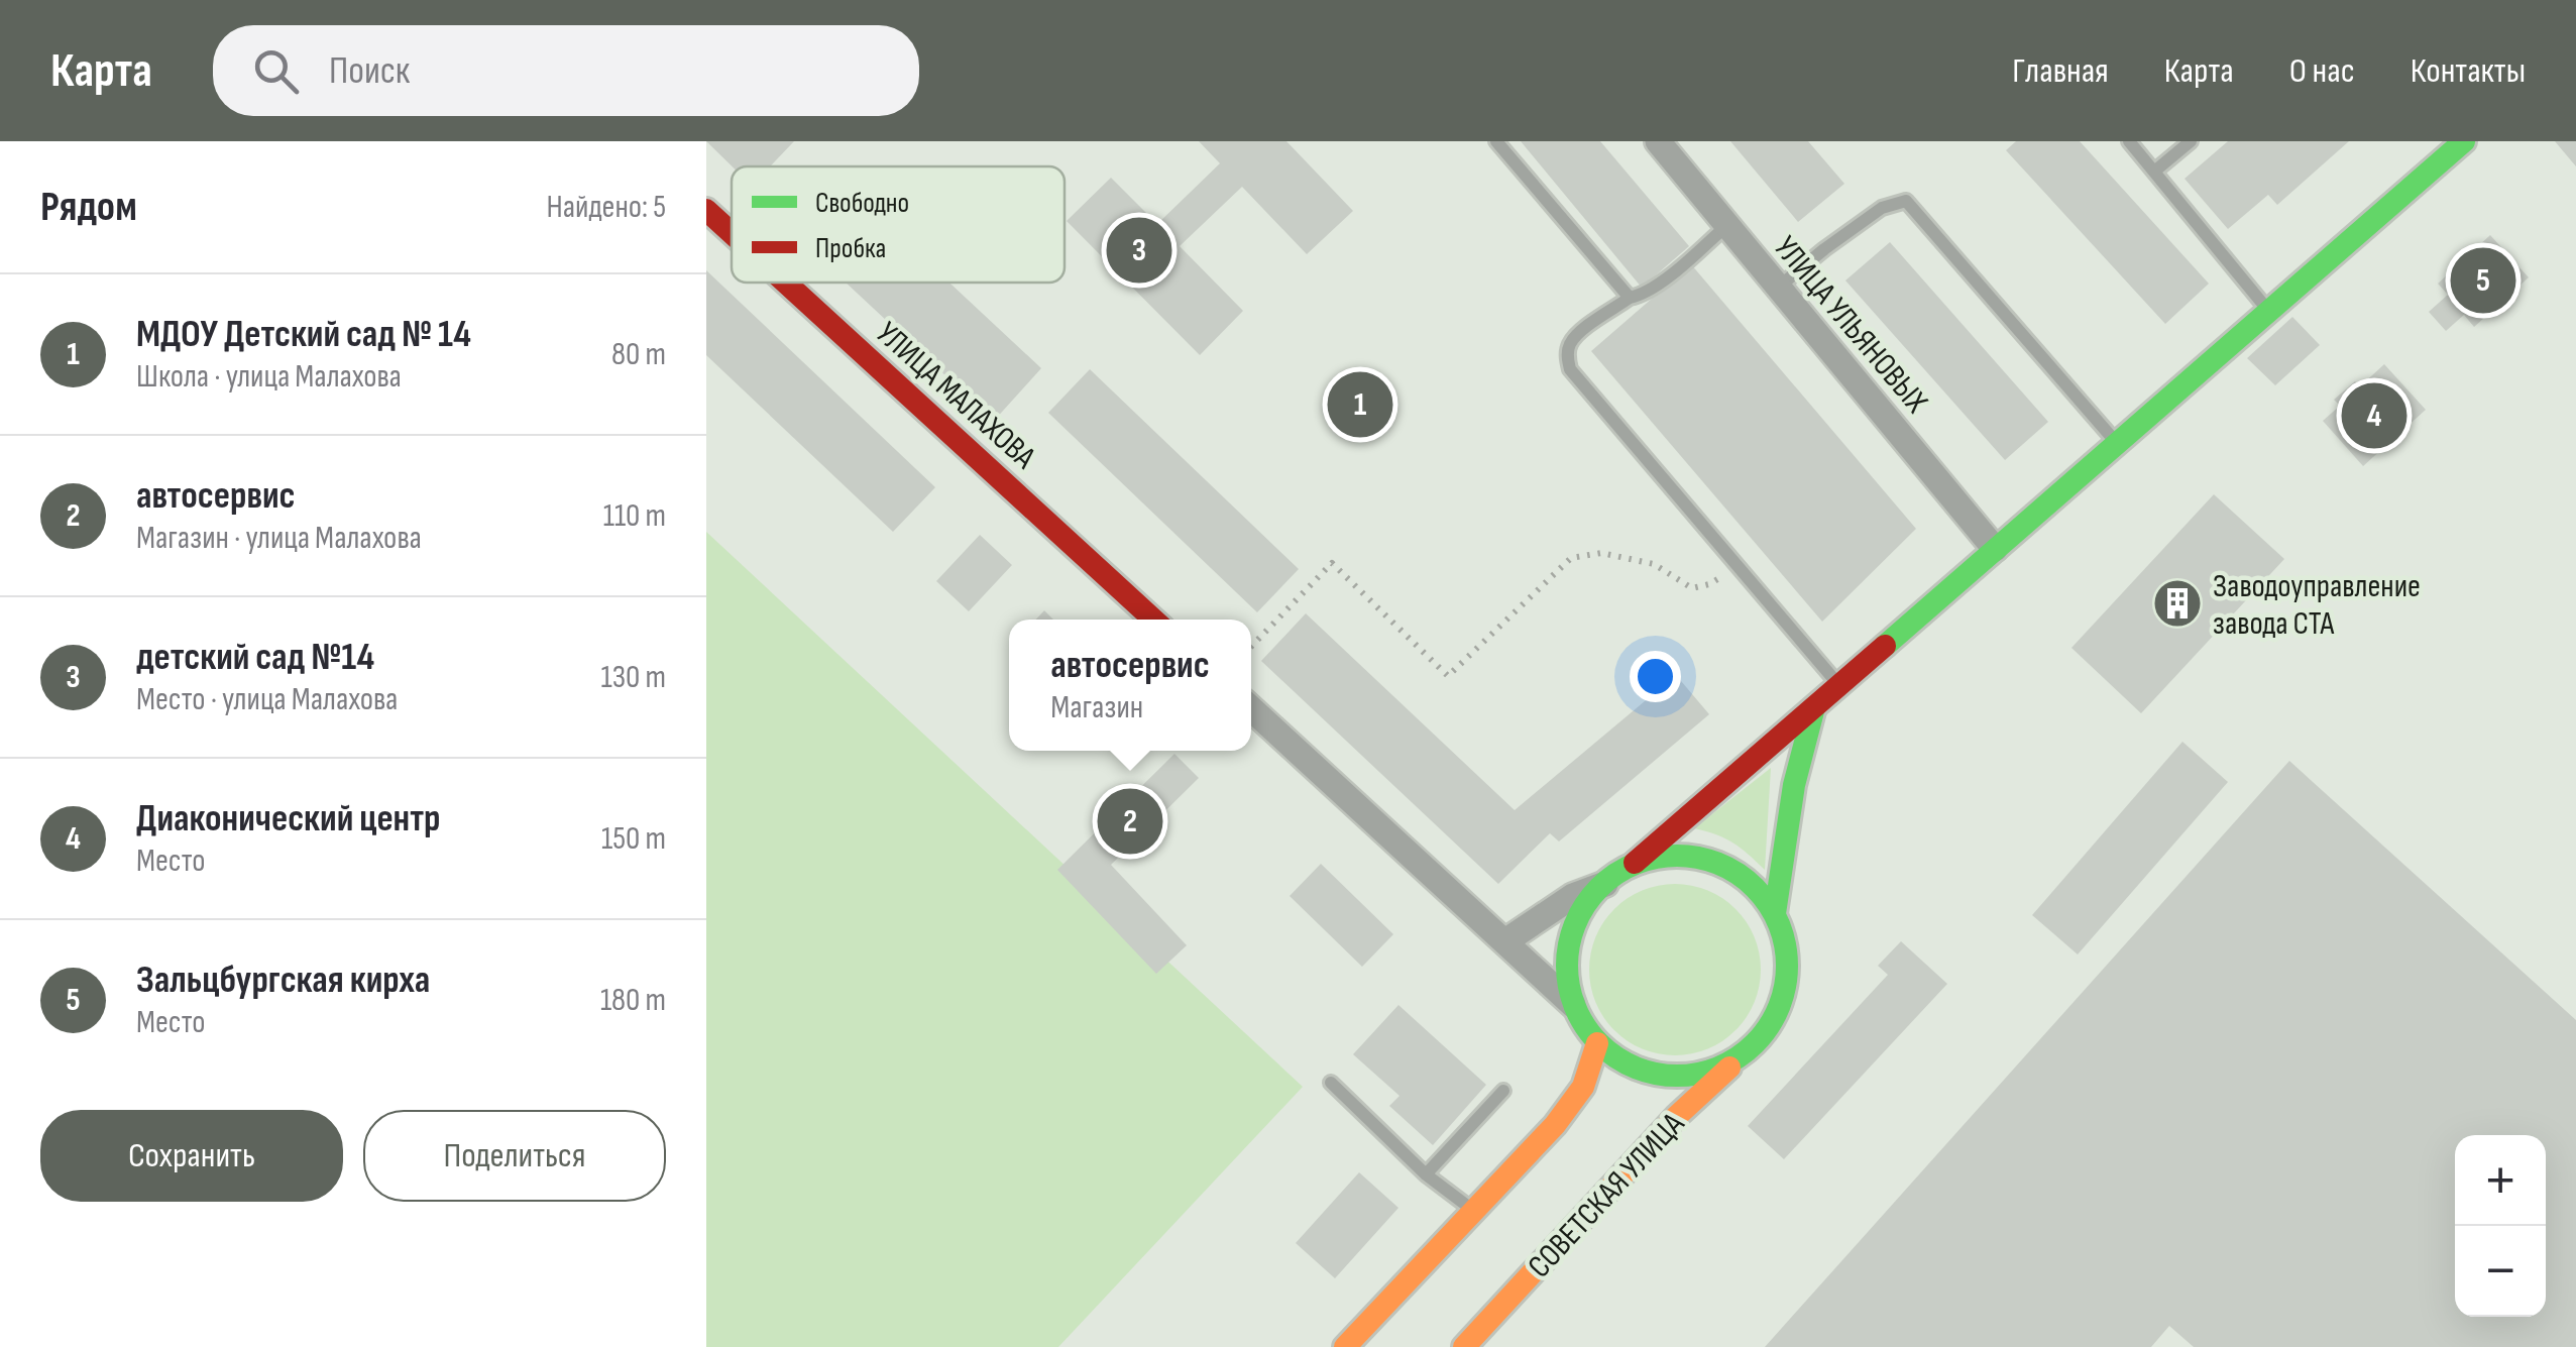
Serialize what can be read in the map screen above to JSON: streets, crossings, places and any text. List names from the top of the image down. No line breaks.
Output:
{"streets":{"main road":["УЛИЦА МАЛАХОВА","СОВЕТСКАЯ УЛИЦА"],"street":["УЛИЦА УЛЬЯНОВЫХ"]},"places":{"building":["Заводоуправление завода СТА"]},"legend":["Свободно","Пробка"],"page":{"header":"Карта","search":"Поиск","nav":["Главная","Карта","О нас","Контакты"],"heading":["Рядом","Найдено: 5"],"pins":["3","5","1","4","2"],"list":[{"mark":"1","name":"МДОУ Детский сад № 14","note":"Школа · улица Малахова","value":"80 m"},{"mark":"2","name":"автосервис","note":"Магазин · улица Малахова","value":"110 m"},{"mark":"3","name":"детский сад №14","note":"Место · улица Малахова","value":"130 m"},{"mark":"4","name":"Диаконический центр","note":"Место","value":"150 m"},{"mark":"5","name":"Зальцбургская кирха","note":"Место","value":"180 m"}],"popup":["автосервис","Магазин"],"buttons":["Сохранить","Поделиться"],"map_buttons":["+","−"]}}
